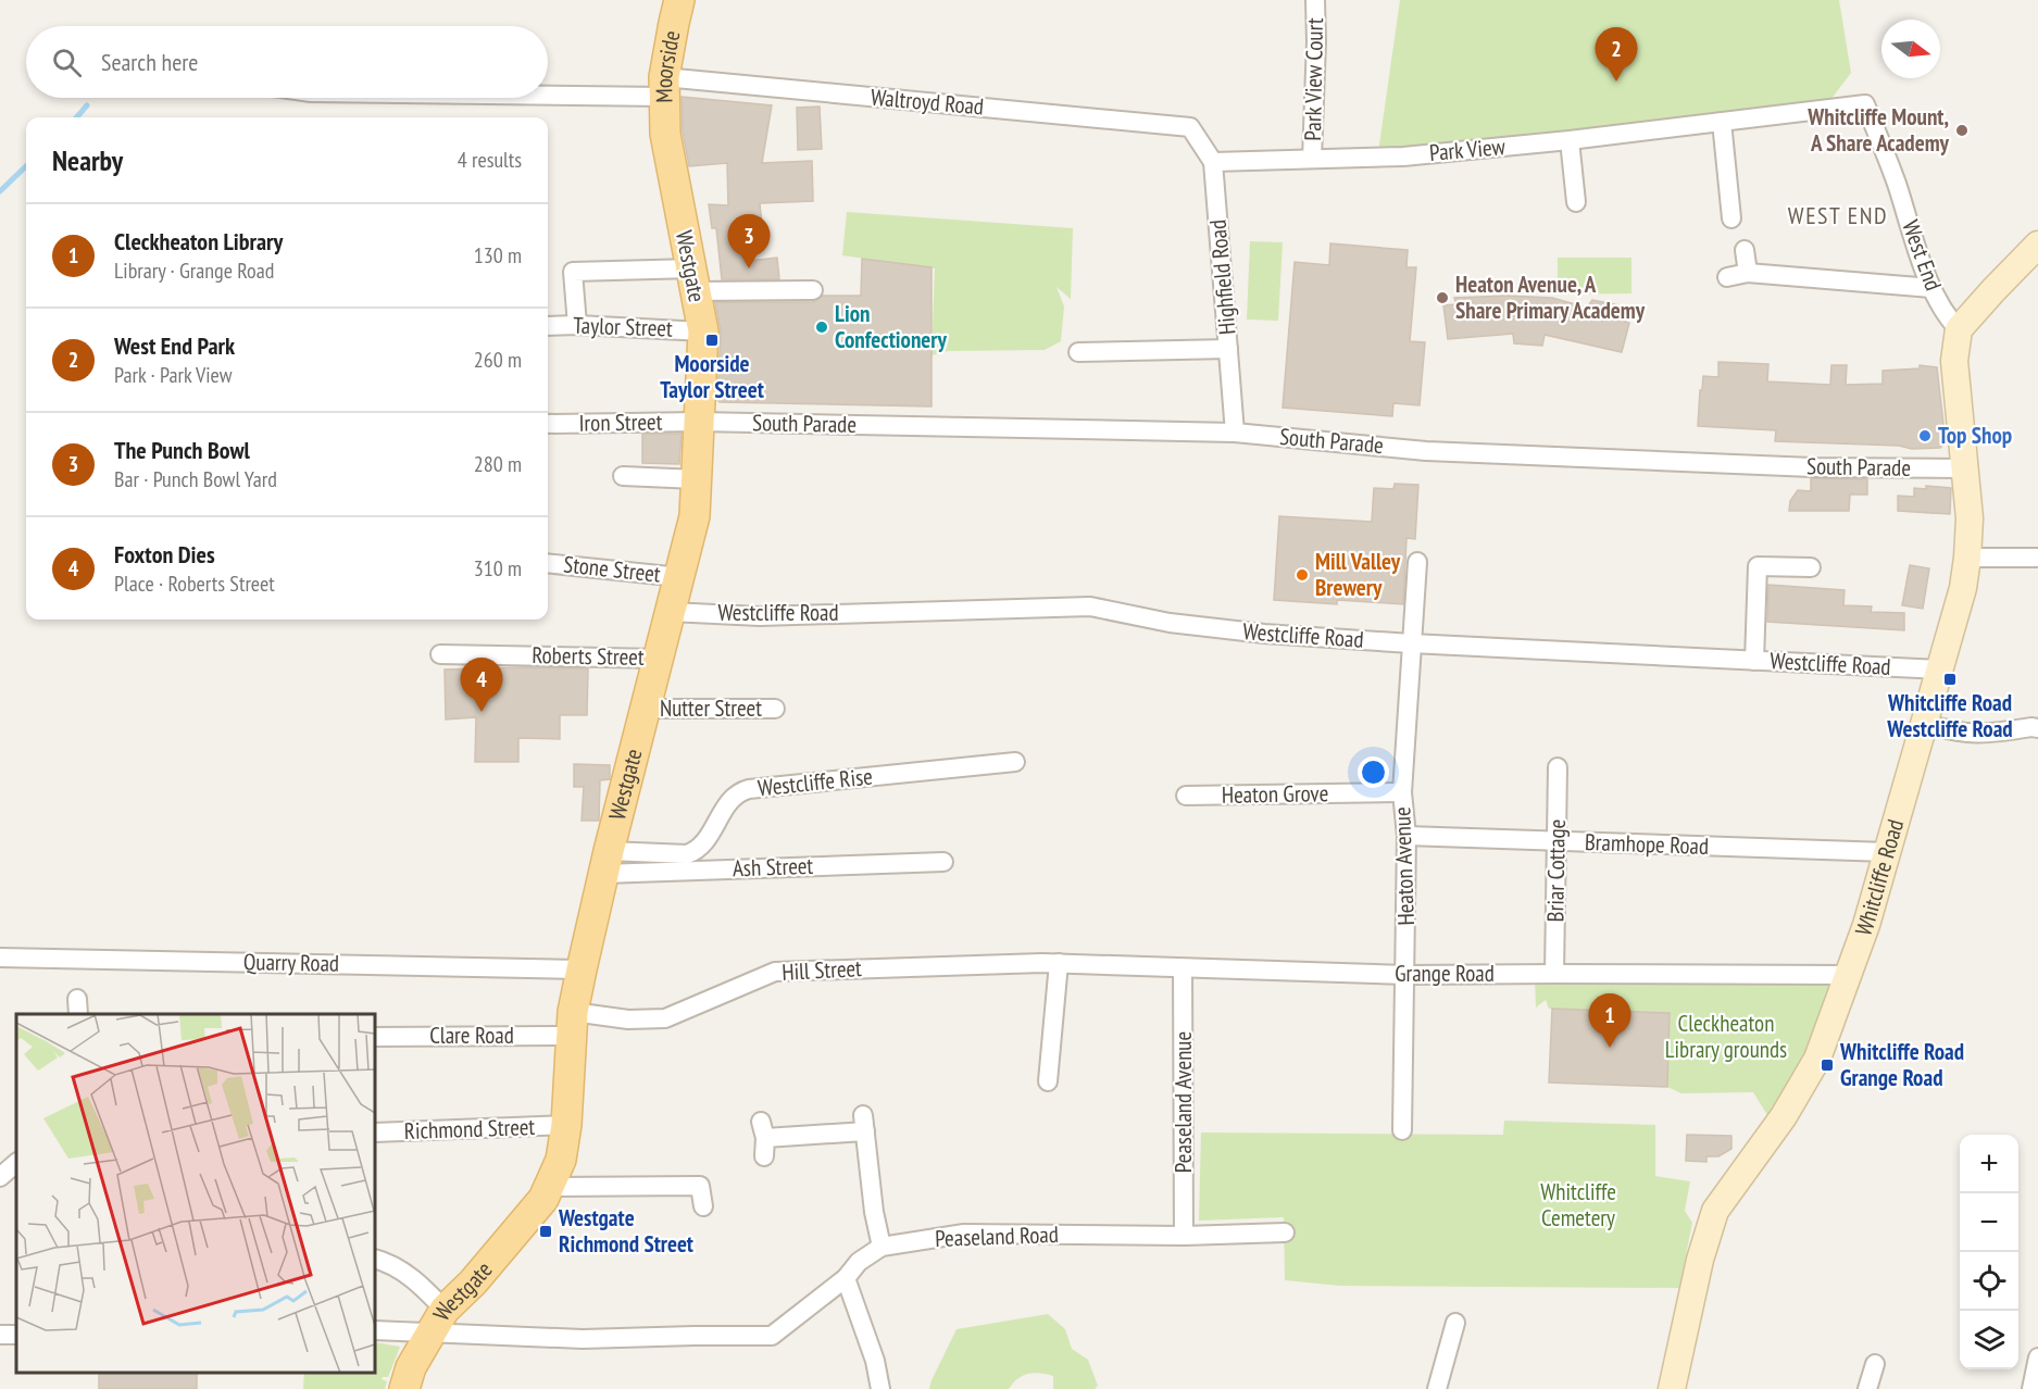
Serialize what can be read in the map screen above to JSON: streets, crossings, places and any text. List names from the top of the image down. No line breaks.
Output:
{"streets":{"main road":["Moorside","Westgate","Whitcliffe Road"],"street":["Park View Court","Waltroyd Road","Park View","West End","Highfield Road","Taylor Street","Iron Street","South Parade","Stone Street","Westcliffe Road","Roberts Street","Nutter Street","Westcliffe Rise","Heaton Grove","Bramhope Road","Heaton Avenue","Ash Street","Briar Cottage","Quarry Road","Hill Street","Grange Road","Clare Road","Peaseland Avenue","Richmond Street","Peaseland Road"]},"crossings":[["Moorside","Waltroyd Road"],["Moorside","Westgate"],["Park View Court","Park View"],["Waltroyd Road","Highfield Road"],["Park View","West End"],["Park View","Highfield Road"],["West End","Whitcliffe Road"],["Westgate","Taylor Street"],["Westgate","Iron Street"],["Westgate","South Parade"],["Westgate","Stone Street"],["Westgate","Westcliffe Road"],["Westgate","Roberts Street"],["Westgate","Nutter Street"],["Westgate","Westcliffe Rise"],["Westgate","Ash Street"],["Westgate","Quarry Road"],["Westgate","Hill Street"],["Westgate","Clare Road"],["Westgate","Richmond Street"],["Westgate","Peaseland Road"],["Highfield Road","South Parade"],["Iron Street","South Parade"],["South Parade","Whitcliffe Road"],["Westcliffe Road","Heaton Avenue"],["Westcliffe Road","Whitcliffe Road"],["Westcliffe Rise","Ash Street"],["Heaton Grove","Heaton Avenue"],["Bramhope Road","Heaton Avenue"],["Bramhope Road","Briar Cottage"],["Bramhope Road","Whitcliffe Road"],["Heaton Avenue","Grange Road"],["Briar Cottage","Grange Road"],["Whitcliffe Road","Grange Road"],["Hill Street","Grange Road"],["Hill Street","Clare Road"],["Grange Road","Peaseland Avenue"],["Peaseland Avenue","Peaseland Road"]],"districts":["WEST END"],"parks":["Cleckheaton Library grounds","Whitcliffe Cemetery"],"places":{"other":["Whitcliffe Mount, A Share Academy","Heaton Avenue, A Share Primary Academy","Lion Confectionery","Top Shop","Mill Valley Brewery"],"transit":["Moorside Taylor Street","Whitcliffe Road Westcliffe Road","Whitcliffe Road Grange Road","Westgate Richmond Street"]},"north":"right","page":{"search":"Search here","pins":["2","3","4","1"],"heading":["Nearby","4 results"],"list":[{"mark":"1","name":"Cleckheaton Library","note":"Library · Grange Road","value":"130 m"},{"mark":"2","name":"West End Park","note":"Park · Park View","value":"260 m"},{"mark":"3","name":"The Punch Bowl","note":"Bar · Punch Bowl Yard","value":"280 m"},{"mark":"4","name":"Foxton Dies","note":"Place · Roberts Street","value":"310 m"}],"map_buttons":["+","−"]}}
